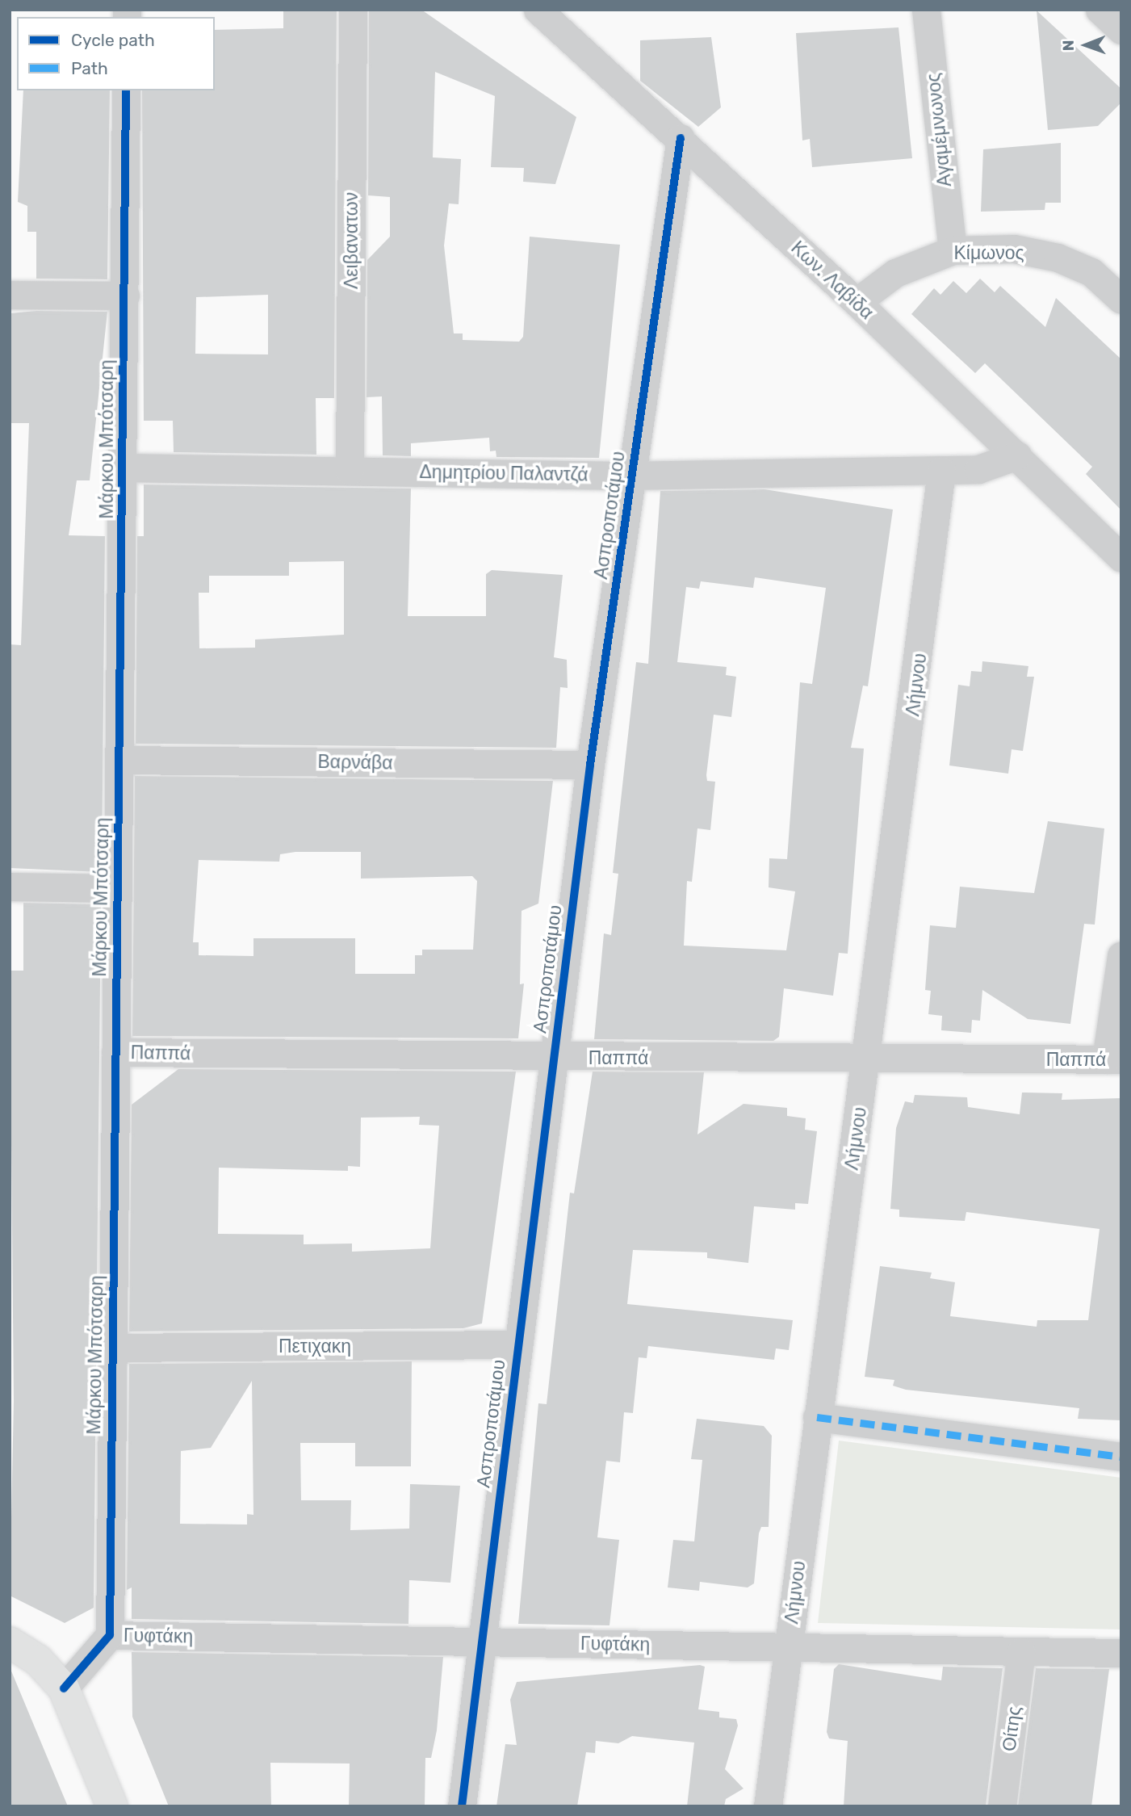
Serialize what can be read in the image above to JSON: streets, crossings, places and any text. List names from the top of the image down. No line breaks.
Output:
{"streets":{"street":["Αγαμέμνωνος","Λειβανατων","Κίμωνος","Κων. Λαβίδα","Μάρκου Μπότσαρη","Δημητρίου Παλαντζά","Ασπροποτάμου","Λήμνου","Βαρνάβα","Παππά","Πετιχακη","Γυφτάκη","Οίτης"]},"crossings":[["Αγαμέμνωνος","Κίμωνος"],["Λειβανατων","Δημητρίου Παλαντζά"],["Κίμωνος","Κων. Λαβίδα"],["Κων. Λαβίδα","Δημητρίου Παλαντζά"],["Κων. Λαβίδα","Ασπροποτάμου"],["Μάρκου Μπότσαρη","Δημητρίου Παλαντζά"],["Μάρκου Μπότσαρη","Βαρνάβα"],["Μάρκου Μπότσαρη","Παππά"],["Μάρκου Μπότσαρη","Πετιχακη"],["Μάρκου Μπότσαρη","Γυφτάκη"],["Δημητρίου Παλαντζά","Ασπροποτάμου"],["Δημητρίου Παλαντζά","Λήμνου"],["Ασπροποτάμου","Βαρνάβα"],["Ασπροποτάμου","Παππά"],["Ασπροποτάμου","Πετιχακη"],["Ασπροποτάμου","Γυφτάκη"],["Λήμνου","Παππά"],["Λήμνου","Γυφτάκη"],["Γυφτάκη","Οίτης"]],"legend":["Cycle path","Path"],"north":"left"}
